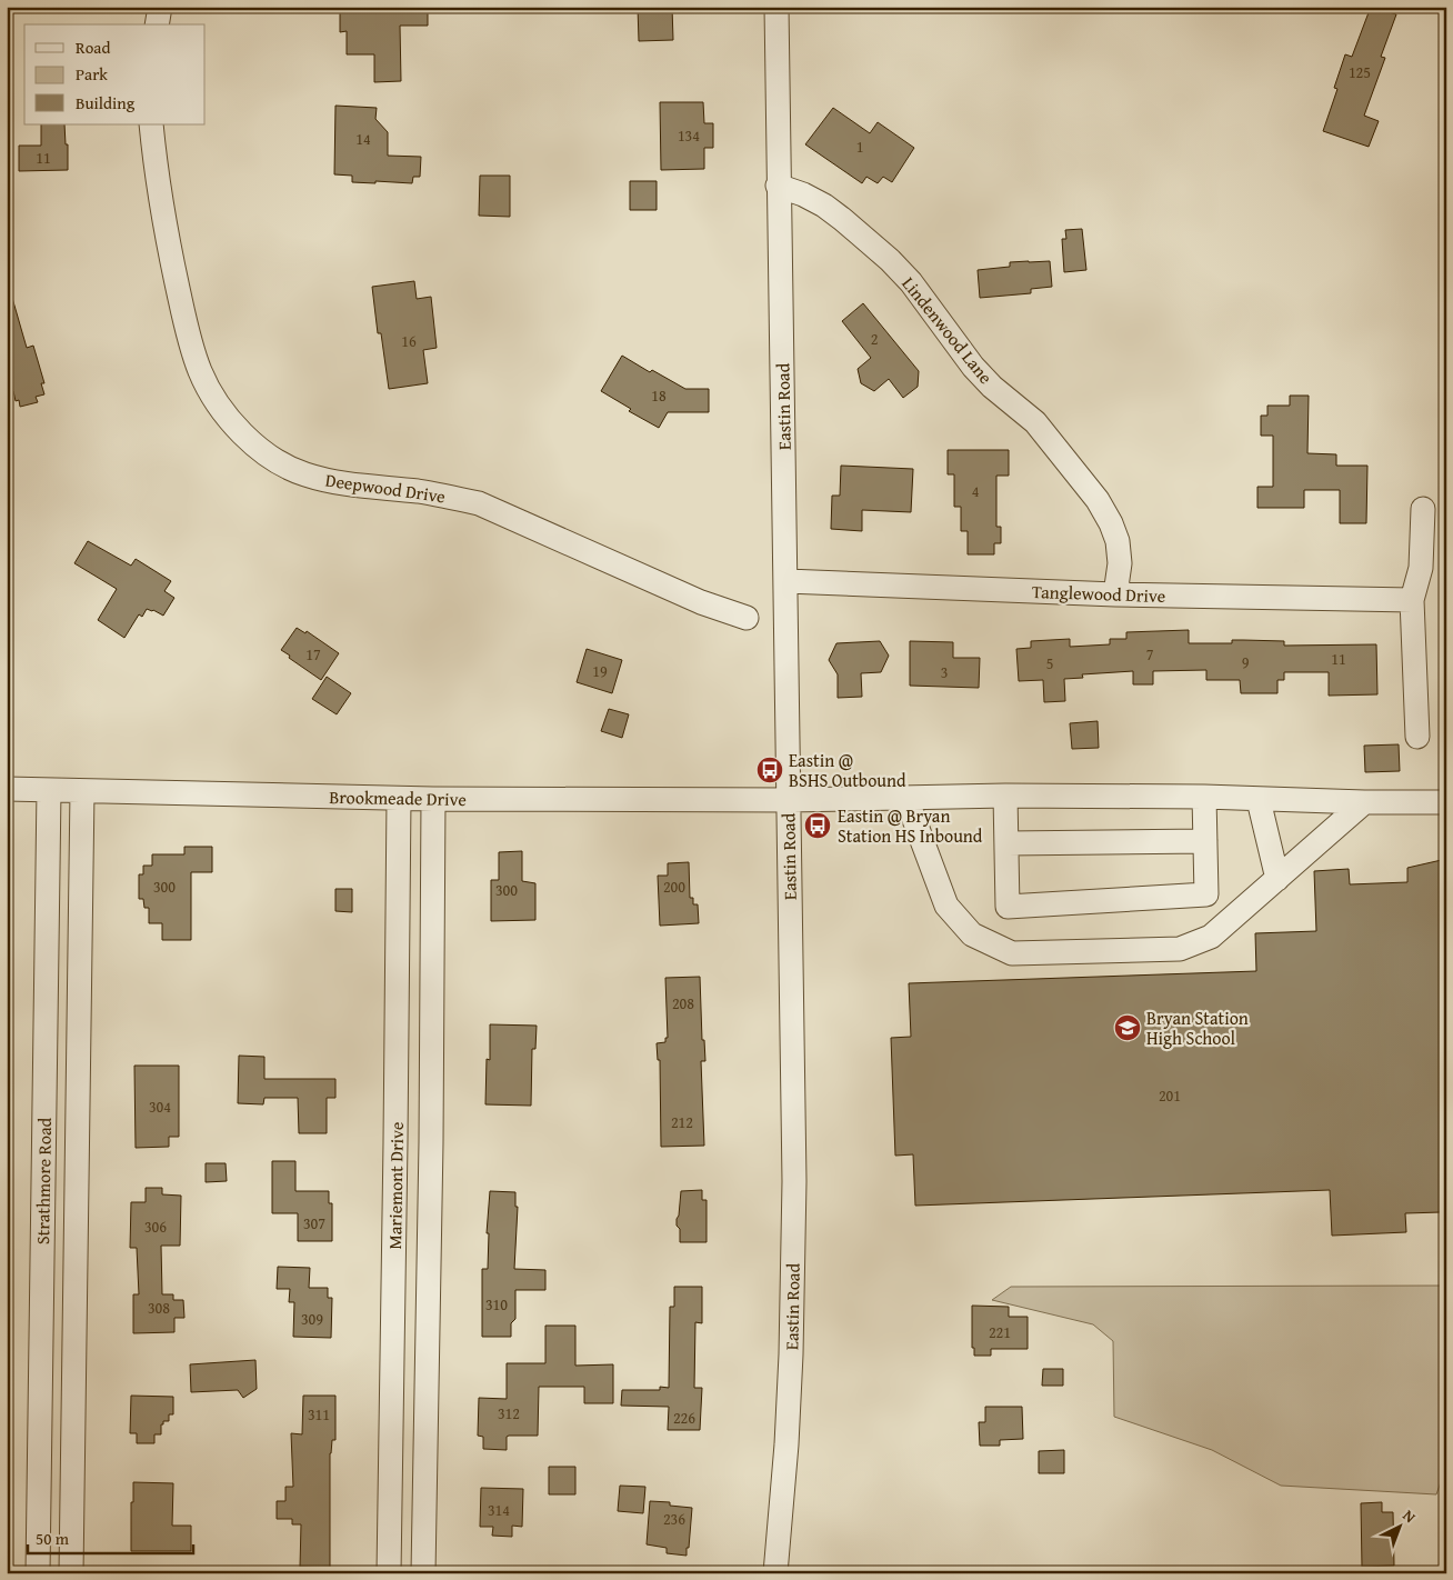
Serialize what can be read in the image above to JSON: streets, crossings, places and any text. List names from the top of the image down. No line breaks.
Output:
{"streets":{"street":["Lindenwood Lane","Eastin Road","Deepwood Drive","Tanglewood Drive","Brookmeade Drive","Strathmore Road","Mariemont Drive"]},"crossings":[["Lindenwood Lane","Eastin Road"],["Lindenwood Lane","Tanglewood Drive"],["Eastin Road","Tanglewood Drive"],["Eastin Road","Brookmeade Drive"],["Brookmeade Drive","Strathmore Road"],["Brookmeade Drive","Mariemont Drive"]],"places":{"bus stop":["Eastin @ BSHS Outbound","Eastin @ Bryan Station HS Inbound"],"school or university":["Bryan Station High School"]},"house_numbers":["125","134","14","1","11","2","16","18","4","17","7","11","9","5","19","3","300","200","300","208","201","304","212","307","306","310","308","309","221","312","311","226","314","236"],"legend":["Road","Park","Building"],"scale_bar":"50 m","north":"top right"}
